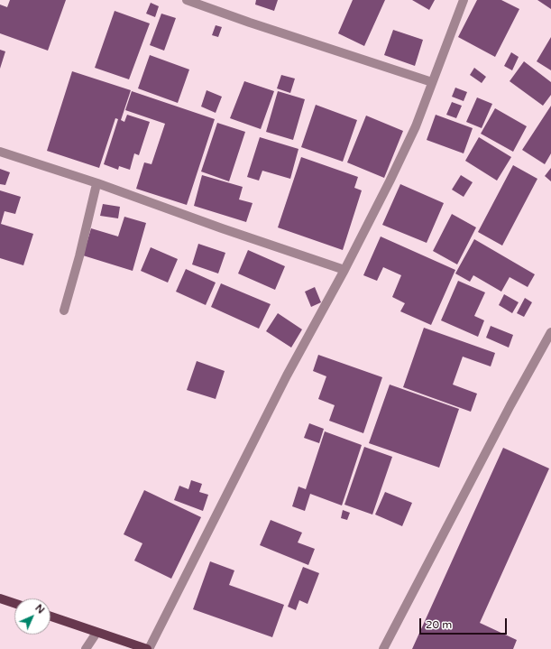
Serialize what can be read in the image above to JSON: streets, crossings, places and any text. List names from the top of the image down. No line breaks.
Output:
{"scale_bar":"20 m","north":"top right"}
